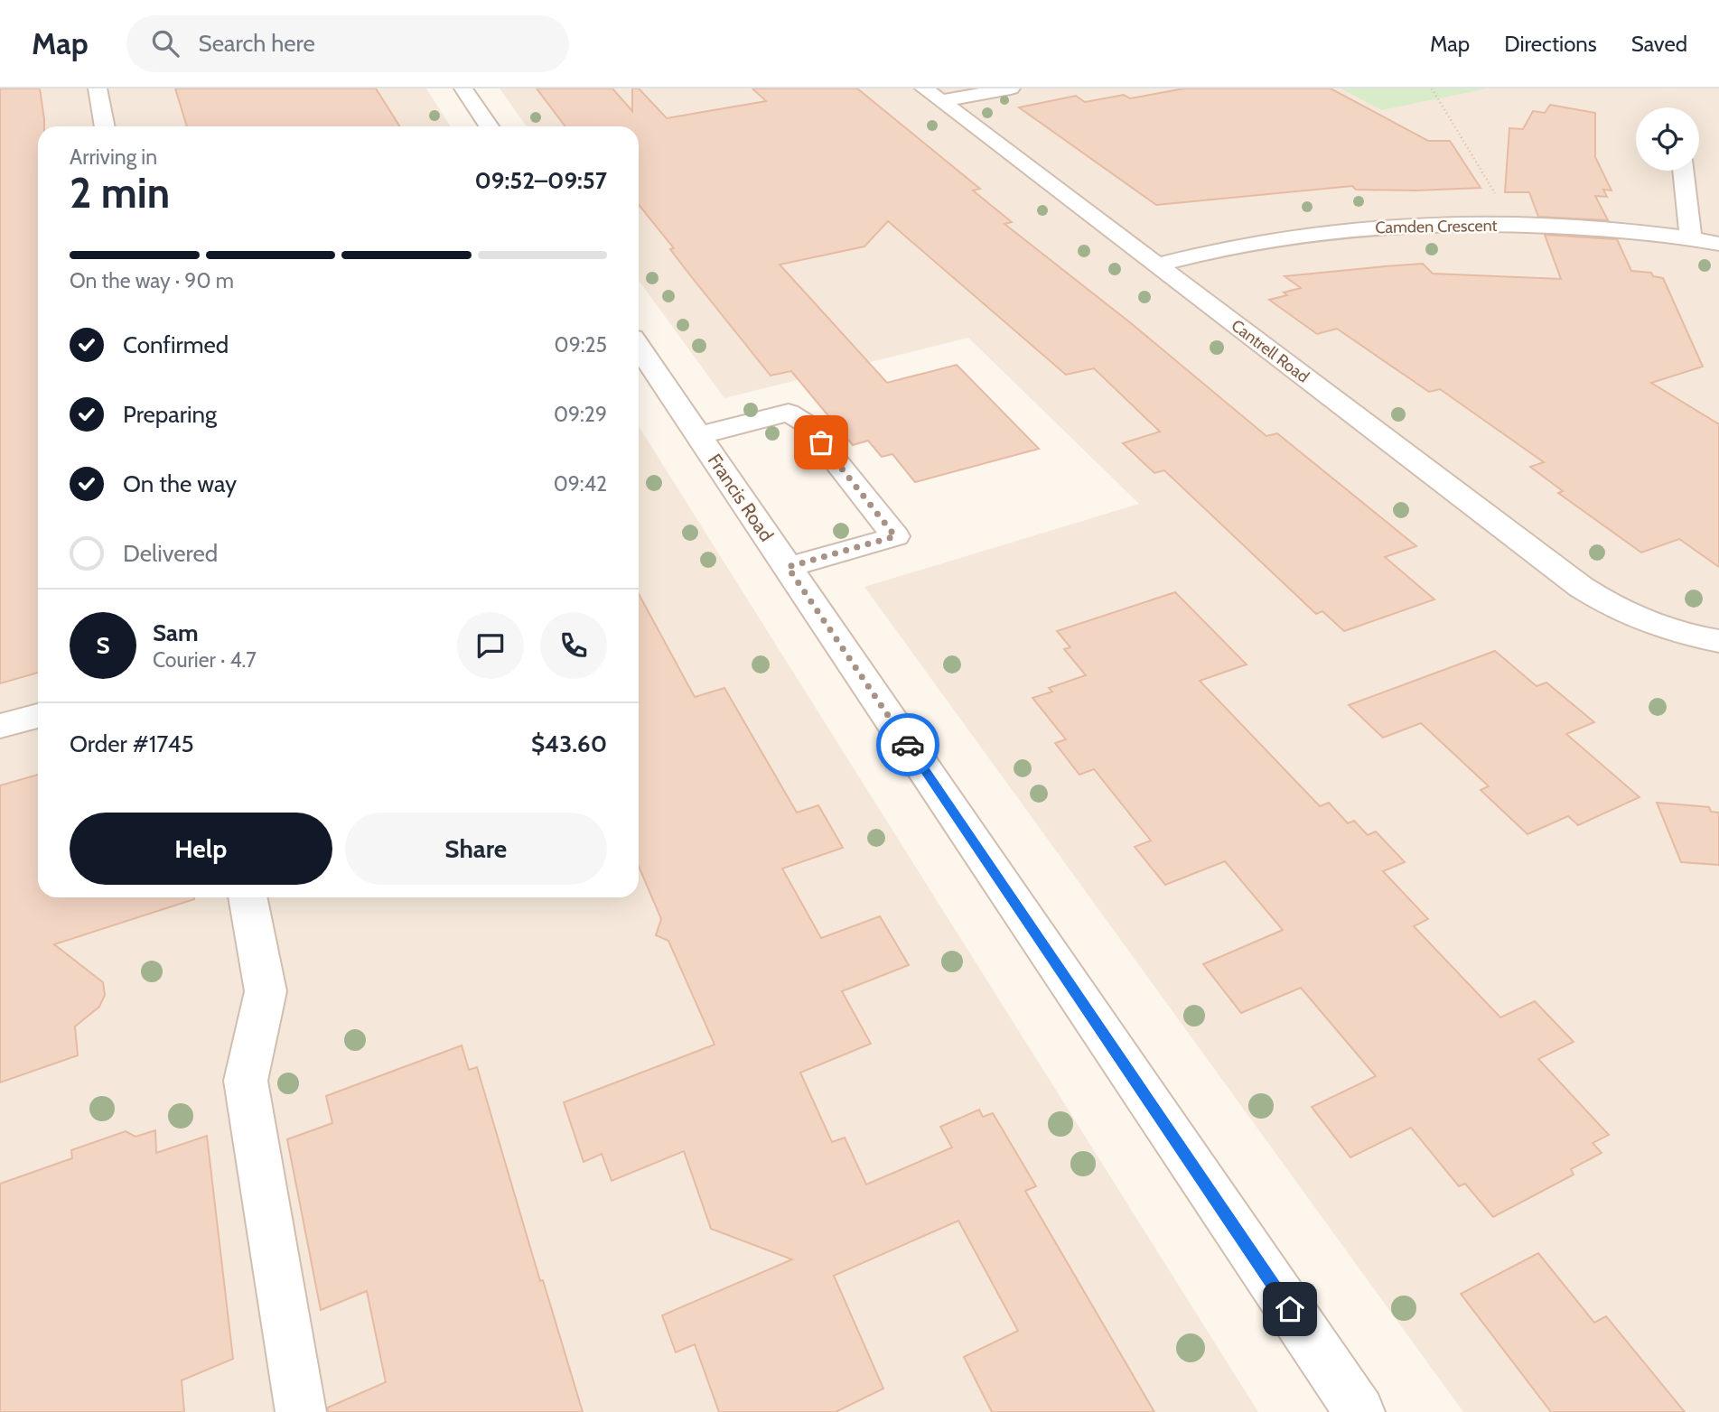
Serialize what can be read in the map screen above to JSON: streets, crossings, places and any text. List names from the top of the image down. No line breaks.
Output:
{"streets":{"street":["Camden Crescent","Cantrell Road","Francis Road"]},"crossings":[["Camden Crescent","Cantrell Road"]],"page":{"header":"Map","search":"Search here","nav":["Map","Directions","Saved"],"heading":["2 min","Arriving in","09:52–09:57"],"panel":["Sam","Courier · 4.7","Order #1745","$43.60"],"bar":"On the way · 90 m","list":[["Confirmed","09:25"],["Preparing","09:29"],["On the way","09:42"],"Delivered"],"round":"S","buttons":["Help","Share"]}}
